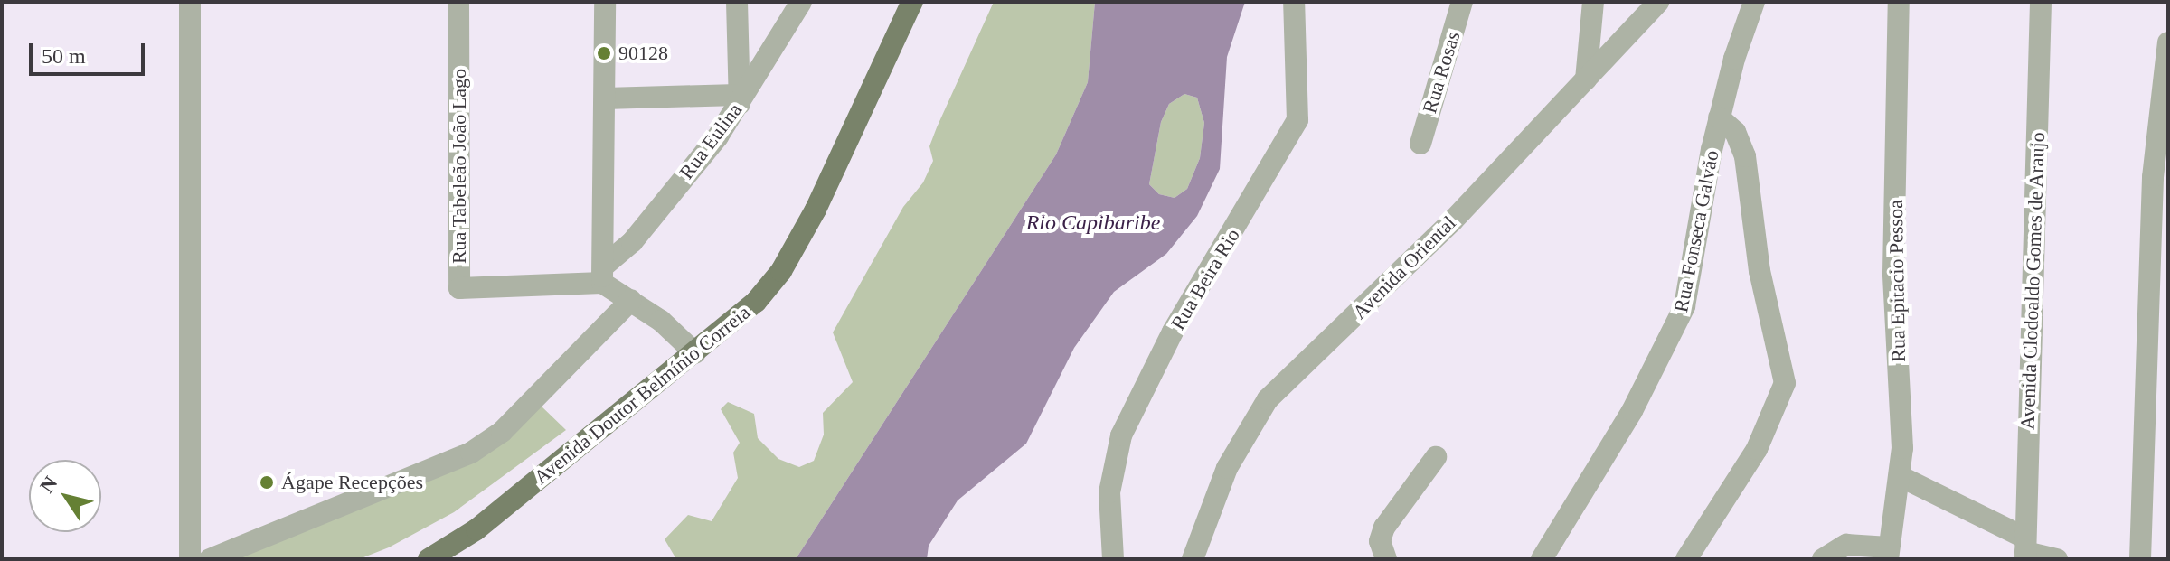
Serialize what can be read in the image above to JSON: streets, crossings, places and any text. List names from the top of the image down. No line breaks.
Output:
{"streets":{"main road":["Avenida Doutor Belmínio Correia"],"street":["Rua Rosas","Rua Eulina","Rua Tabeleão João Lago","Rua Fonseca Galvão","Avenida Oriental","Rua Beira Rio","Rua Epitacio Pessoa","Avenida Clodoaldo Gomes de Araujo"]},"crossings":[["Rua Eulina","Rua Tabeleão João Lago"]],"water":["Rio Capibaribe"],"places":["90128","Ágape Recepções"],"scale_bar":"50 m","north":"top left"}
